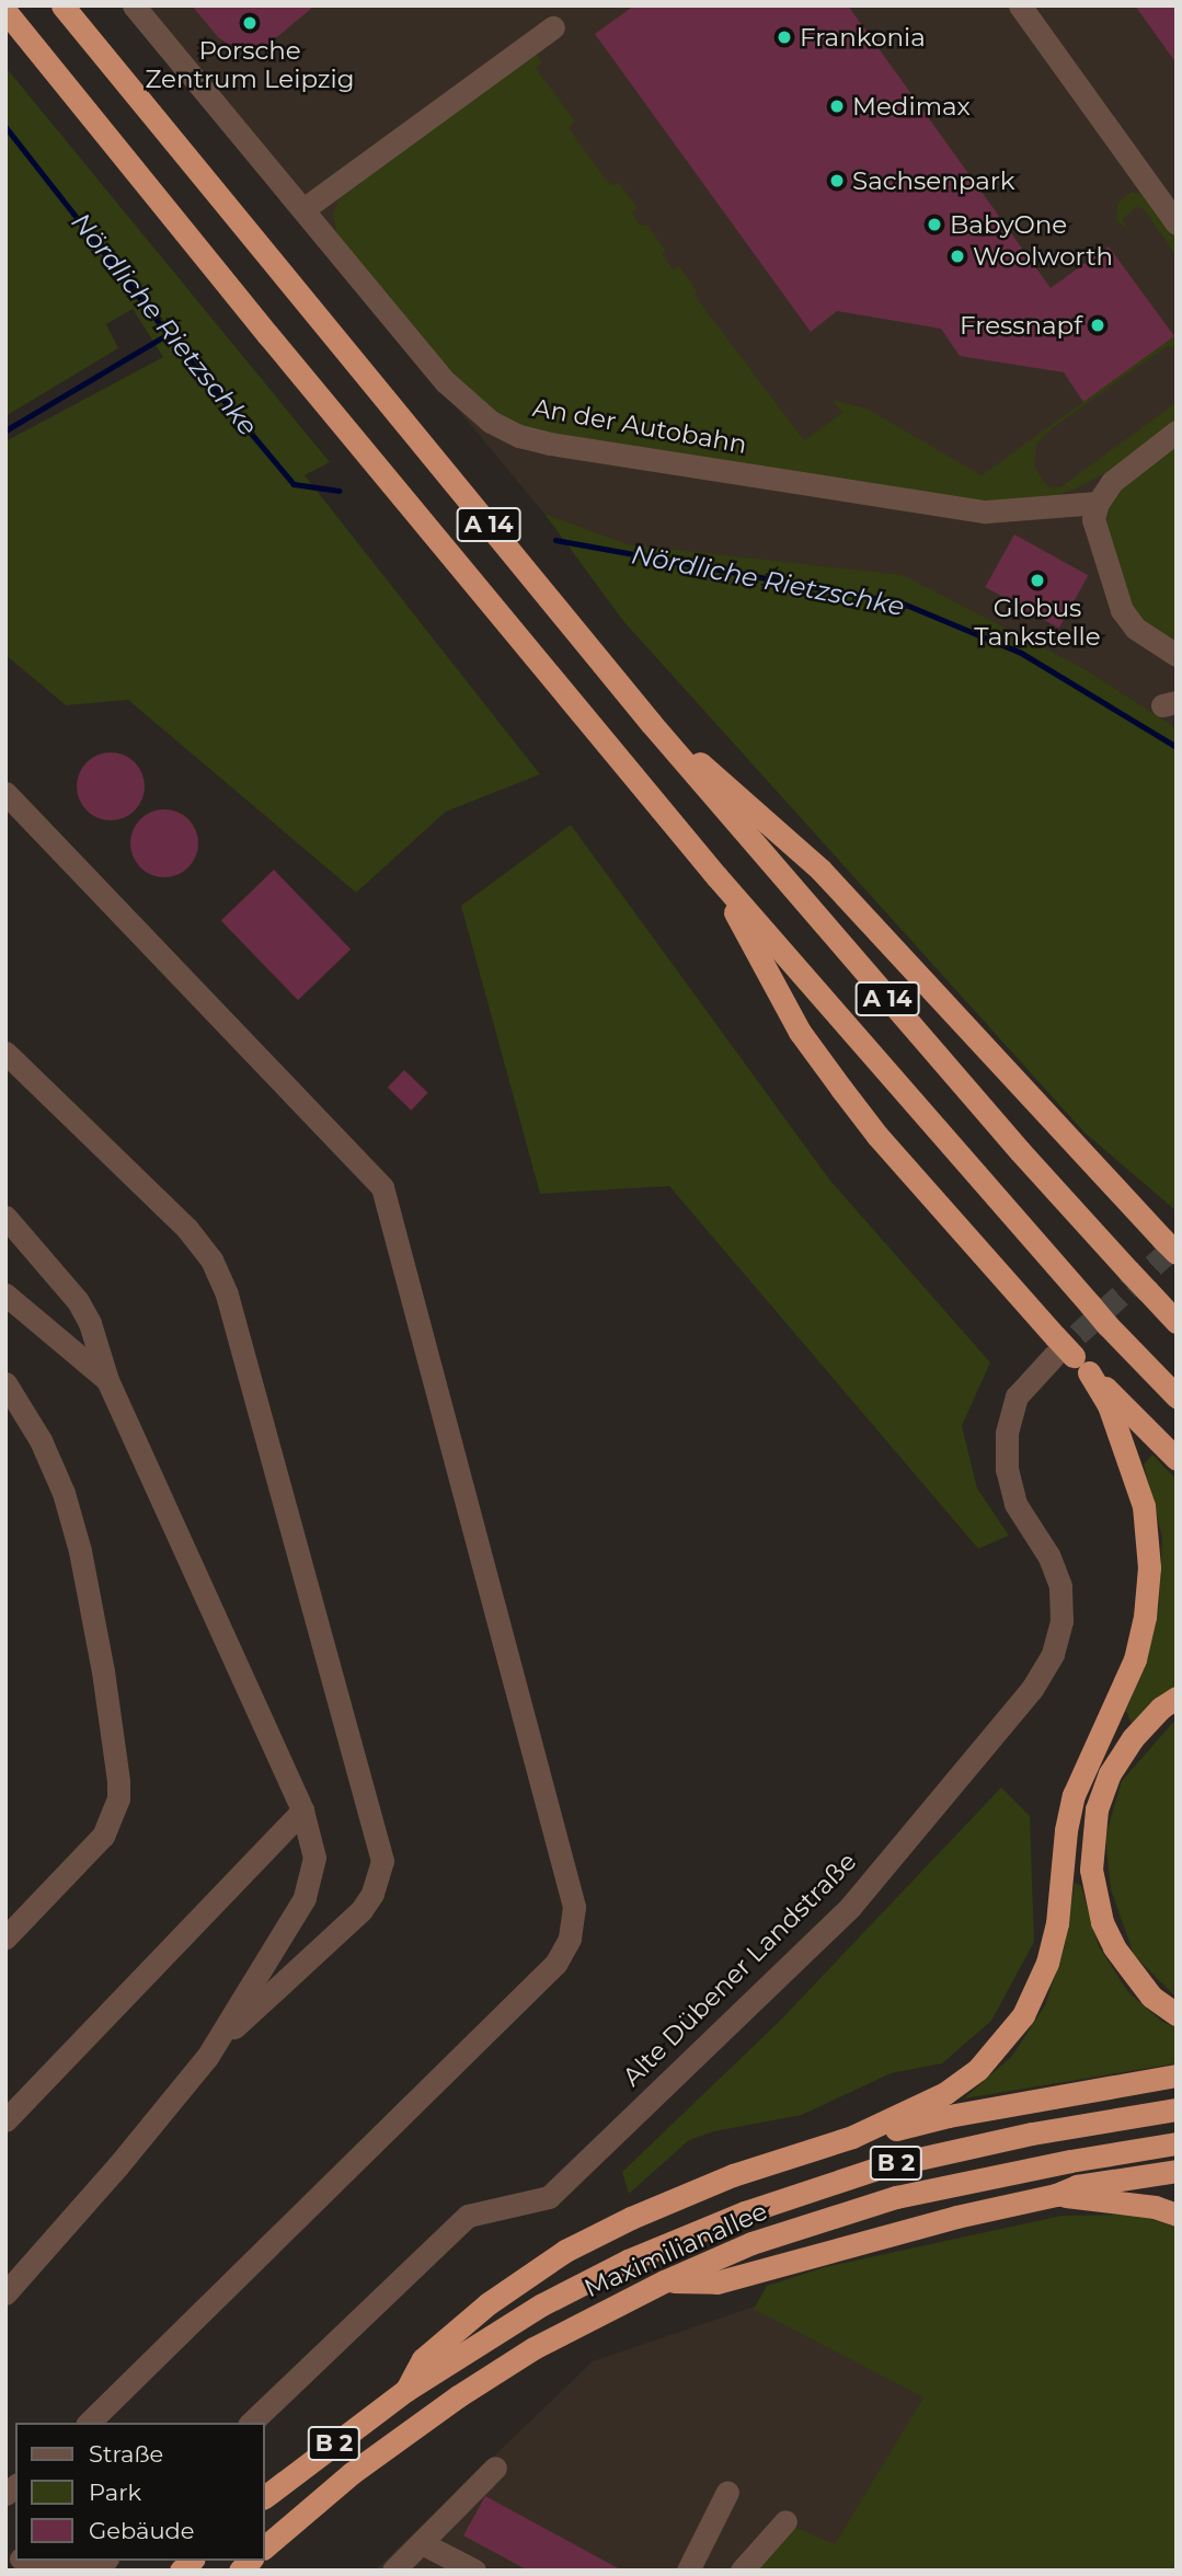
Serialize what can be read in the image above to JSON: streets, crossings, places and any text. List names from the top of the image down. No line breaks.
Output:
{"streets":{"highway":["A 14","B 2","Maximilianallee"],"street":["An der Autobahn","Alte Dübener Landstraße"]},"water":["Nördliche Rietzschke"],"places":["Porsche Zentrum Leipzig","Frankonia","Medimax","Sachsenpark","BabyOne","Woolworth","Fressnapf","Globus Tankstelle"],"legend":["Straße","Park","Gebäude"]}
